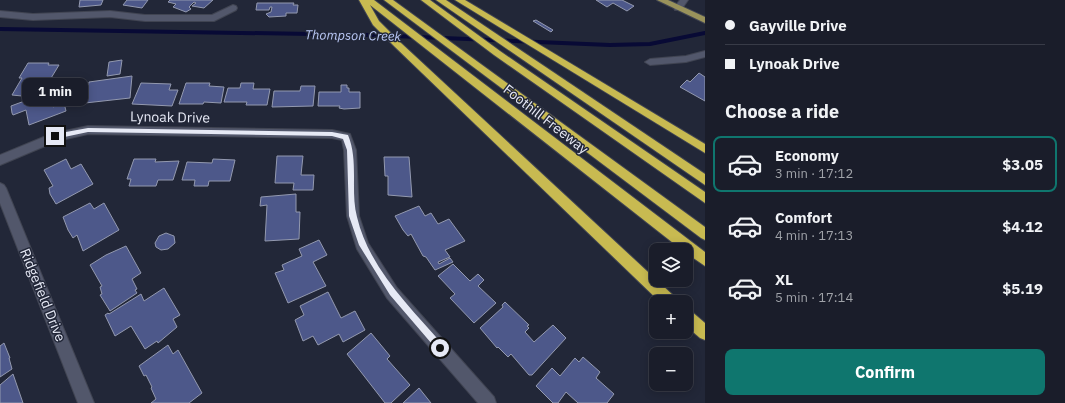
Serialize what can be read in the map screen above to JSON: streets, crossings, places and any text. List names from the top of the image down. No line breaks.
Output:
{"streets":{"highway":["Foothill Freeway"],"street":["Lynoak Drive","Ridgefield Drive"]},"water":["Thompson Creek"],"page":{"banner":["Gayville Drive","Lynoak Drive"],"bubble":"1 min","heading":"Choose a ride","list":[{"name":"Economy","note":"3 min · 17:12","value":"$3.05"},{"name":"Comfort","note":"4 min · 17:13","value":"$4.12"},{"name":"XL","note":"5 min · 17:14","value":"$5.19"}],"map_buttons":["+","−"],"buttons":"Confirm"}}
